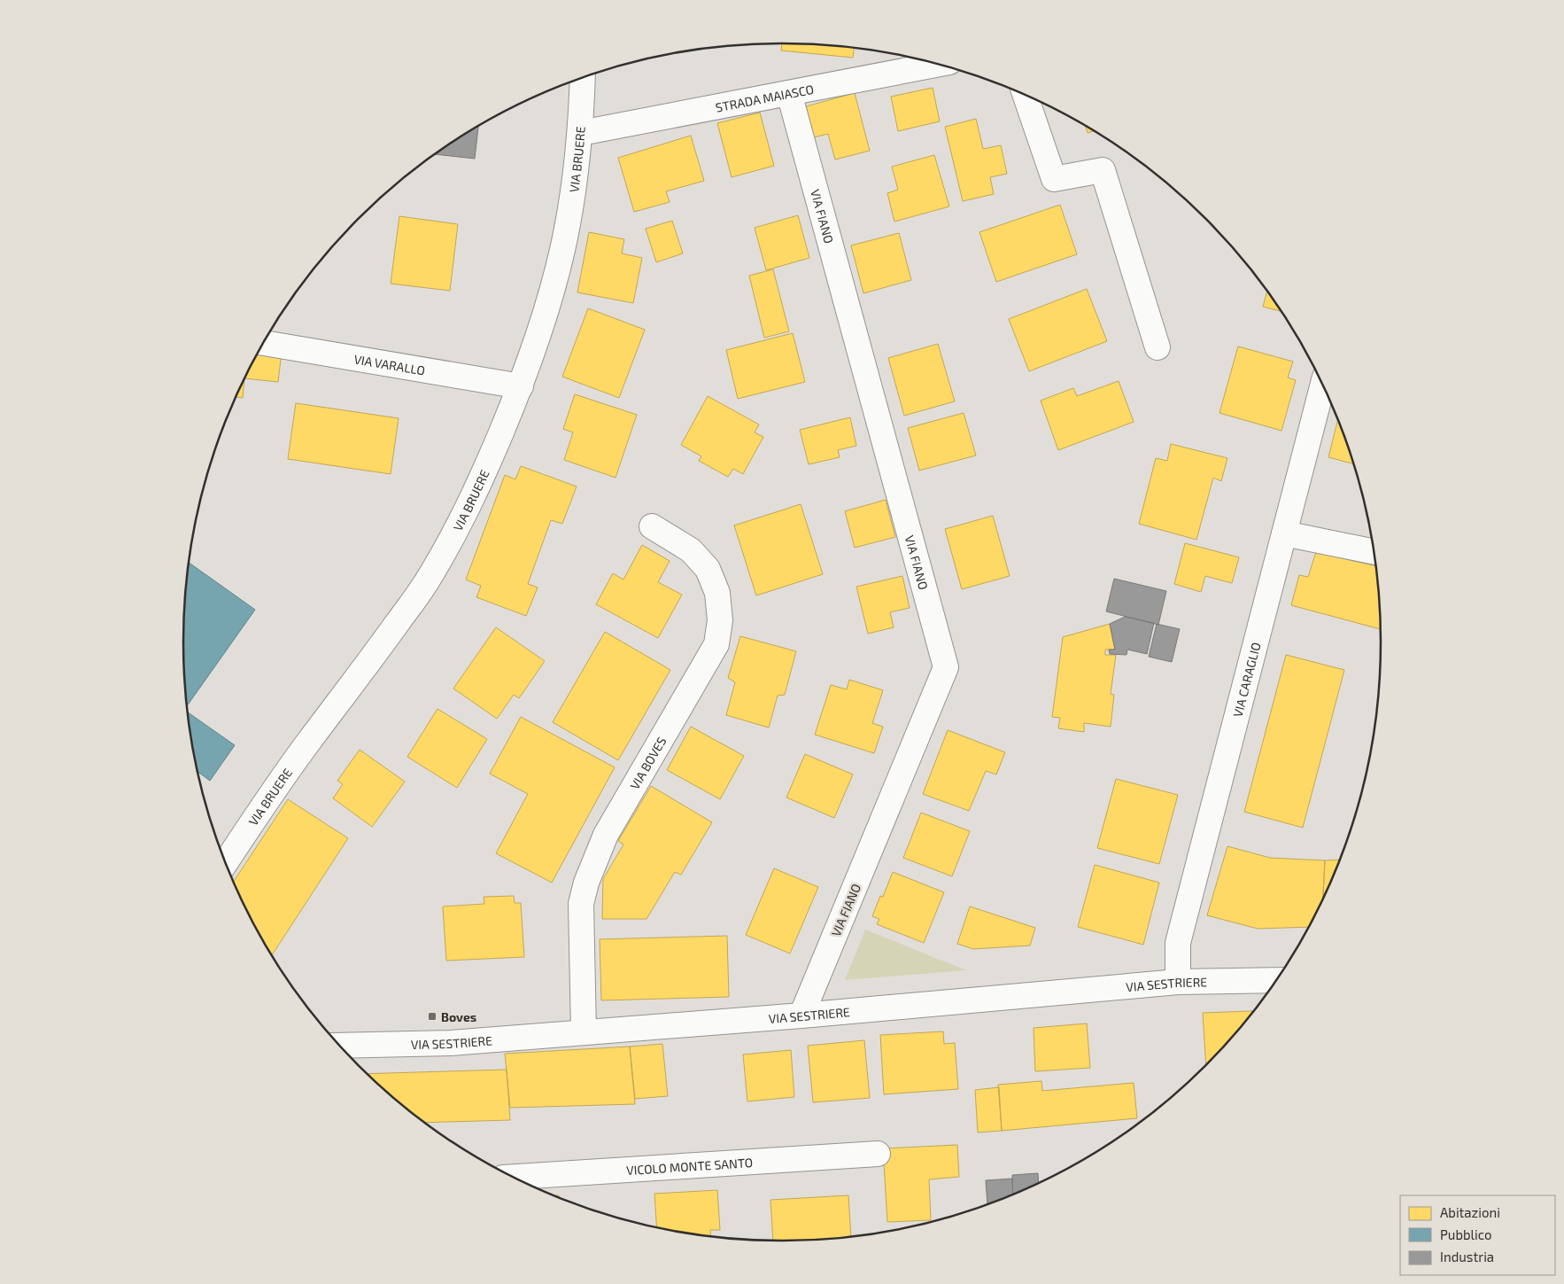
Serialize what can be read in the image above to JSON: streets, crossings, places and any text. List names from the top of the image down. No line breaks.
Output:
{"streets":{"street":["STRADA MAIASCO","VIA BRUERE","VIA FIANO","VIA VARALLO","VIA CARAGLIO","VIA BOVES","VIA SESTRIERE","VICOLO MONTE SANTO"]},"crossings":[["STRADA MAIASCO","VIA BRUERE"],["STRADA MAIASCO","VIA FIANO"],["VIA BRUERE","VIA VARALLO"],["VIA FIANO","VIA SESTRIERE"],["VIA CARAGLIO","VIA SESTRIERE"],["VIA BOVES","VIA SESTRIERE"]],"places":{"transit":["Boves"]},"legend":["Abitazioni","Pubblico","Industria"]}
